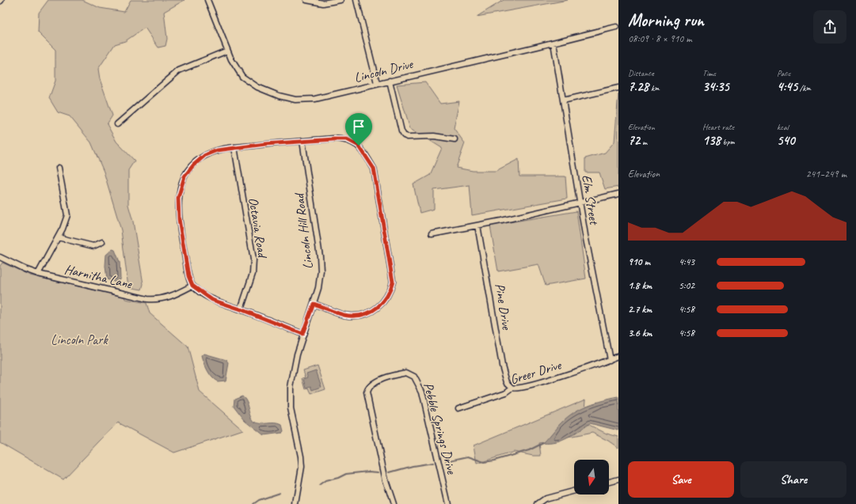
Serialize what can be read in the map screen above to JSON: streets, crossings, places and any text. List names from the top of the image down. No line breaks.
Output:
{"streets":{"street":["Lincoln Drive","Elm Street","Octavia Road","Lincoln Hill Road","Harnitha Lane","Pine Drive","Greer Drive","Pebble Springs Drive"]},"crossings":[["Lincoln Drive","Elm Street"],["Elm Street","Greer Drive"],["Pine Drive","Greer Drive"]],"parks":["Lincoln Park"],"north":"bottom","page":{"heading":["Morning run","08:09 · 8 × 910 m"],"stats":[["Distance","7.28 km"],["Time","34:35"],["Pace","4:45 /km"],["Elevation","72 m"],["Heart rate","138 bpm"],["kcal","540"]],"chart":["Elevation","241–249 m"],"list":[{"name":"910 m","note":"4:43"},{"name":"1.8 km","note":"5:02"},{"name":"2.7 km","note":"4:58"},{"name":"3.6 km","note":"4:58"}],"buttons":["Save","Share"]}}
